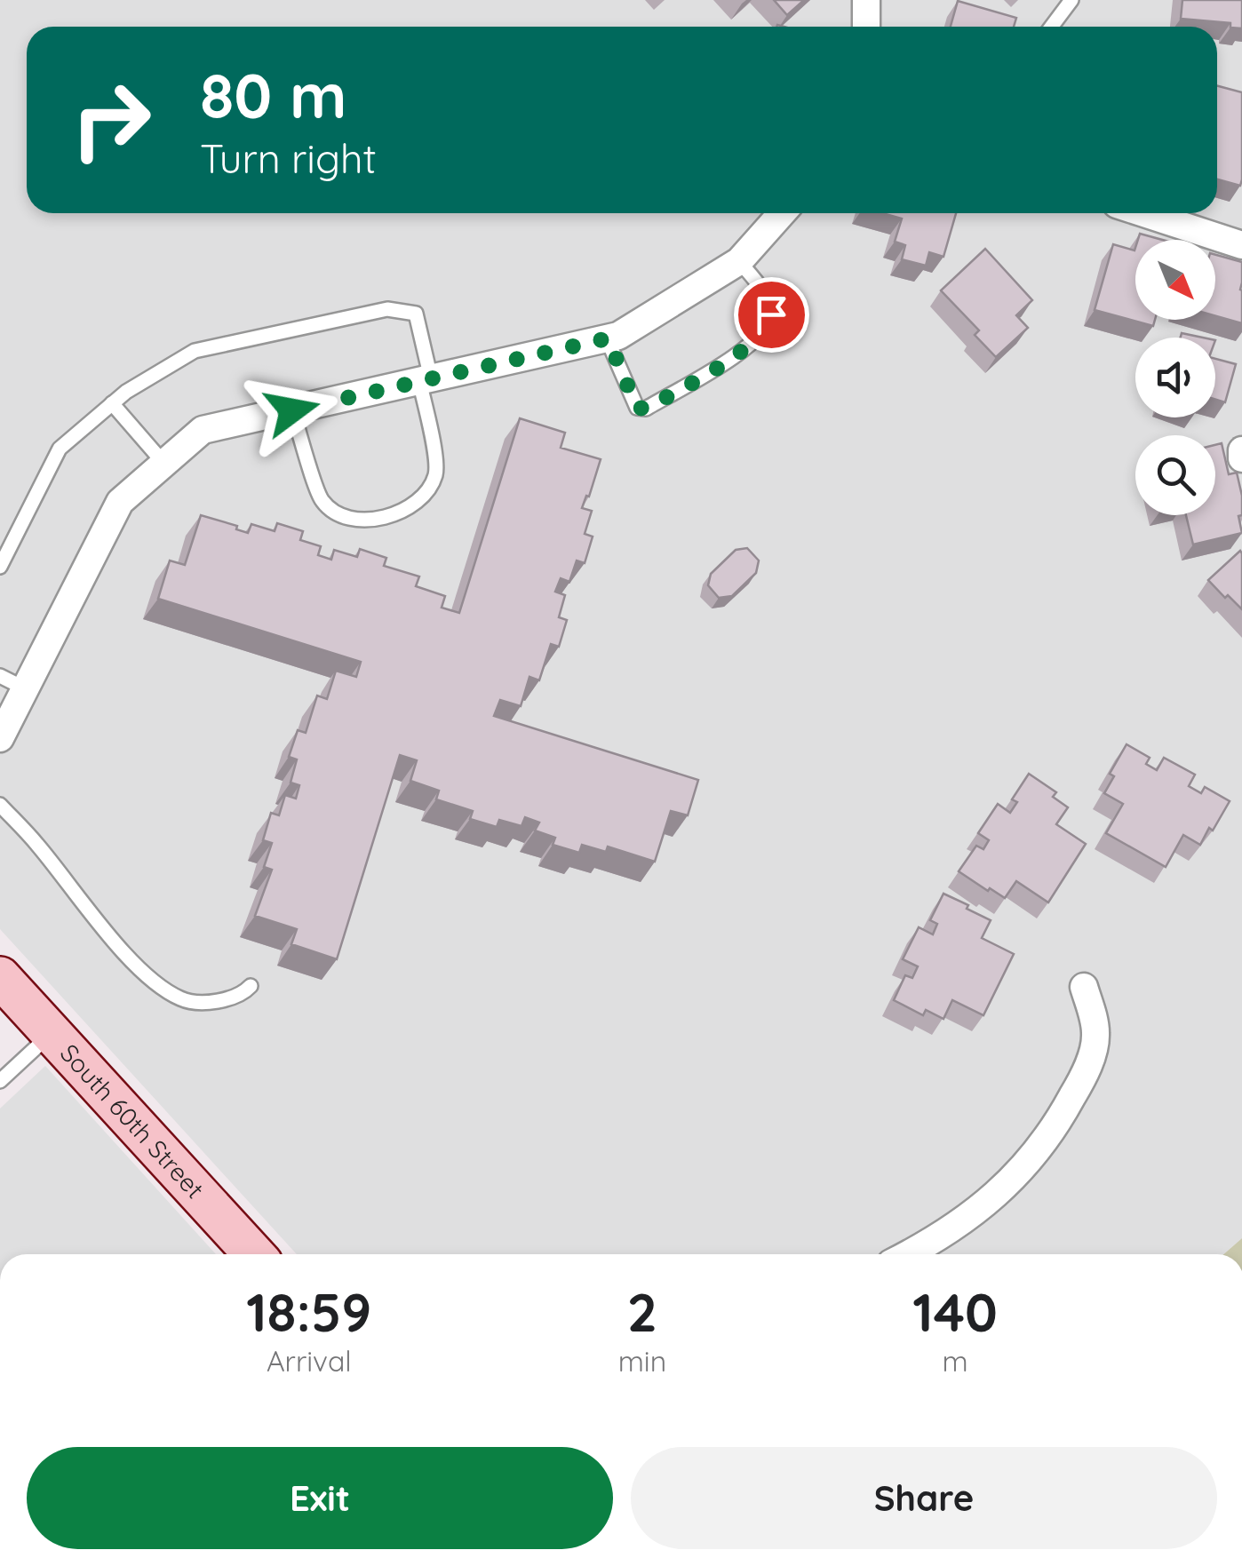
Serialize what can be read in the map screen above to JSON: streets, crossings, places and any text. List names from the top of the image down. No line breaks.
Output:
{"streets":{"street":["South 60th Street"]},"north":"bottom right","page":{"turn":["80 m","Turn right"],"eta":["18:59","Arrival","2","min","140","m"],"buttons":["Exit","Share"]}}
